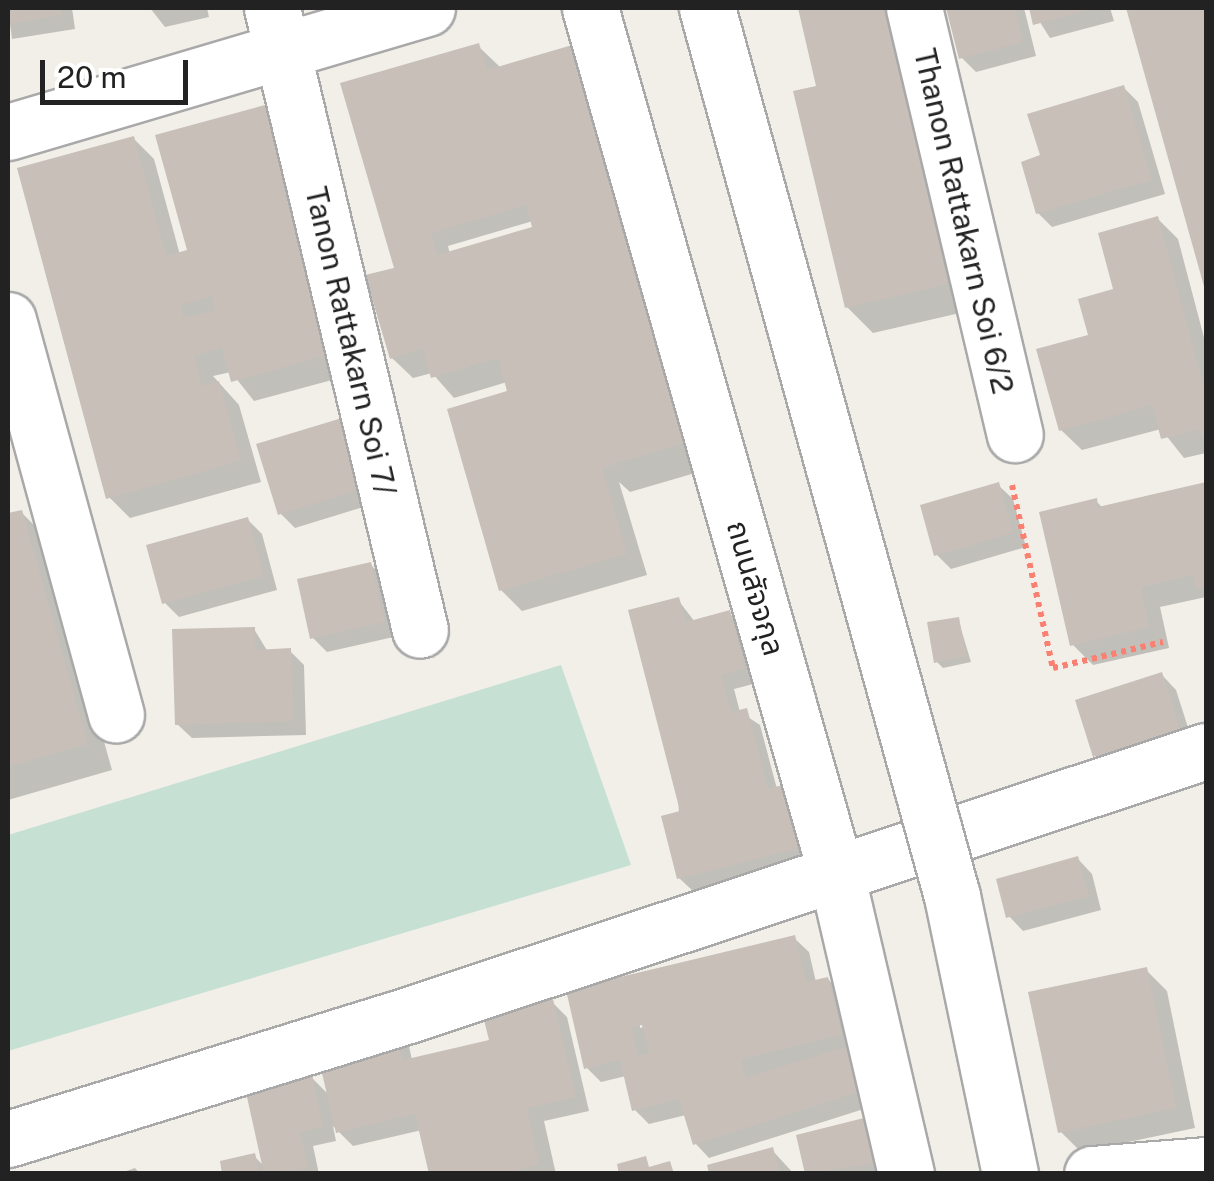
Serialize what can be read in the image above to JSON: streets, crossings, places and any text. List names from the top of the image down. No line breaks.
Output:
{"streets":{"street":["Thanon Rattakarn Soi 6/2","Tanon Rattakarn Soi 7/","ถนนสัจจกุล"]},"scale_bar":"20 m"}
